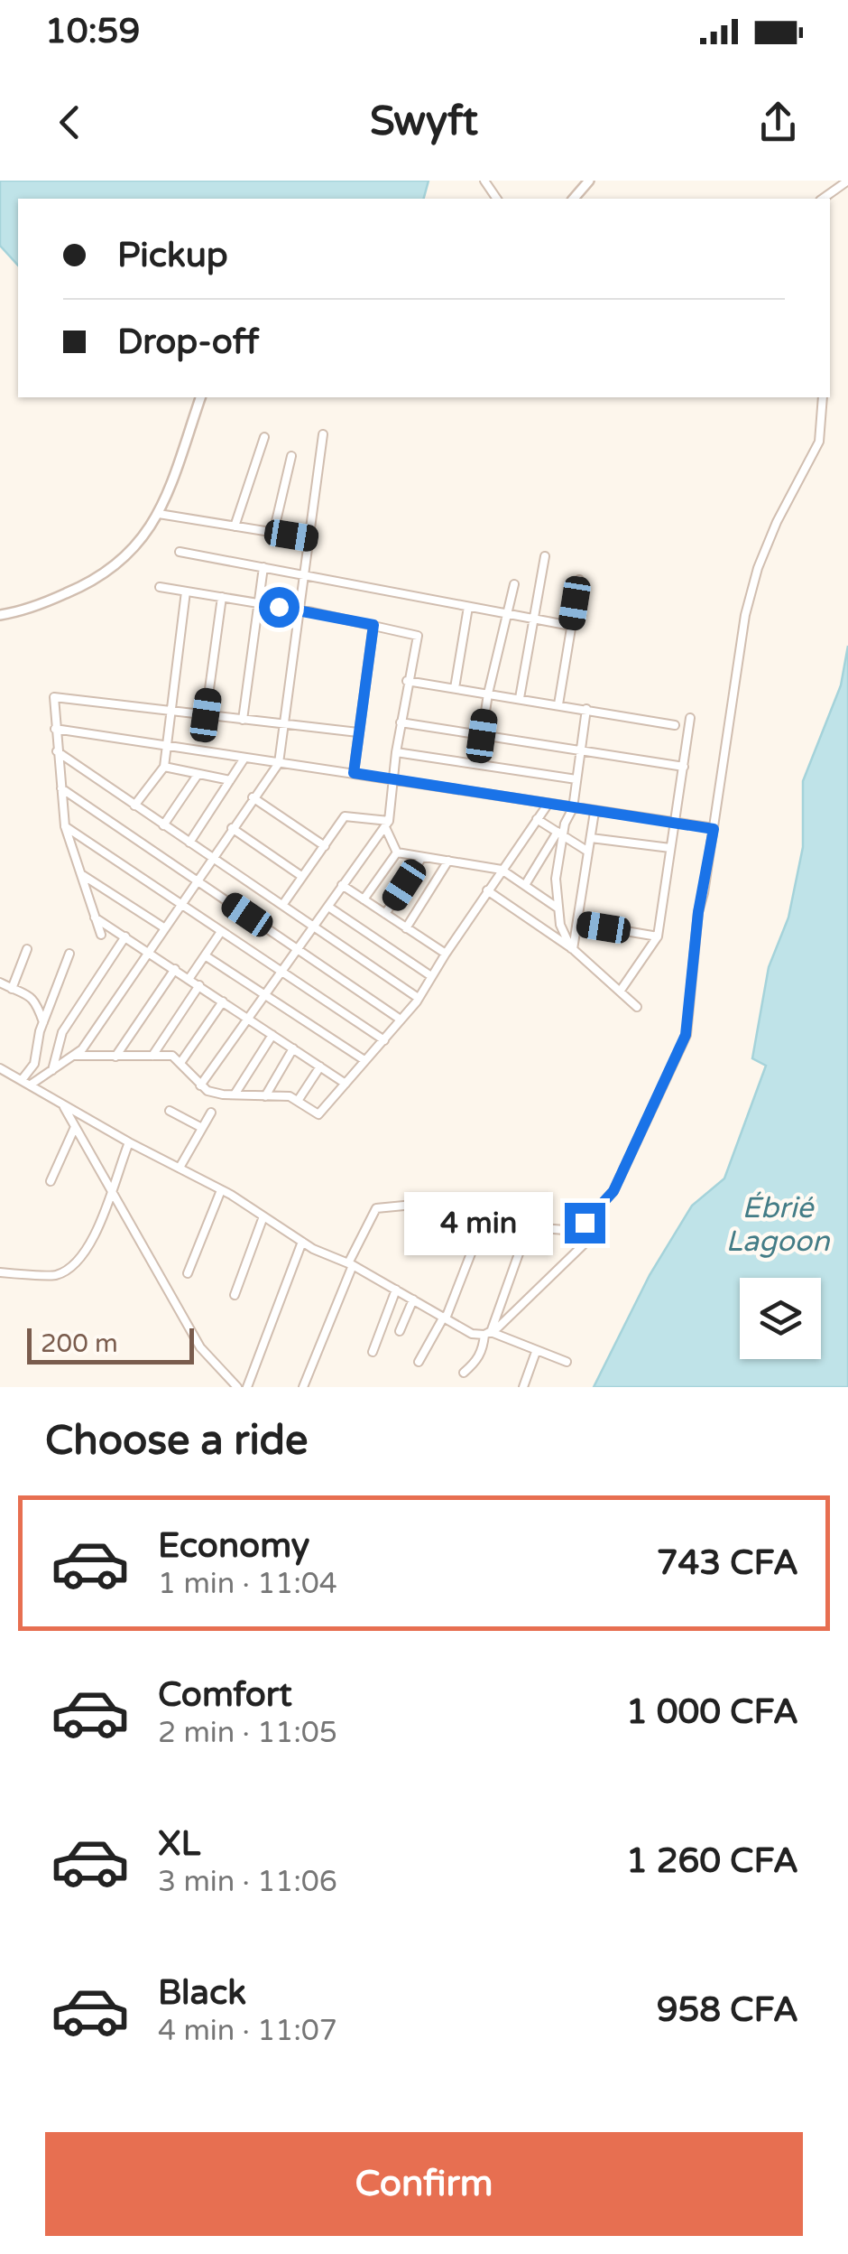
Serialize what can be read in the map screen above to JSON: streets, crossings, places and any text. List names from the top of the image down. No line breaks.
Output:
{"water":["Ébrié Lagoon"],"scale_bar":"200 m","page":{"status":"10:59","header":"Swyft","banner":["Pickup","Drop-off"],"bubble":"4 min","scale":"200 m","heading":"Choose a ride","list":[{"name":"Economy","note":"1 min · 11:04","value":"743 CFA"},{"name":"Comfort","note":"2 min · 11:05","value":"1 000 CFA"},{"name":"XL","note":"3 min · 11:06","value":"1 260 CFA"},{"name":"Black","note":"4 min · 11:07","value":"958 CFA"}],"buttons":"Confirm"}}
